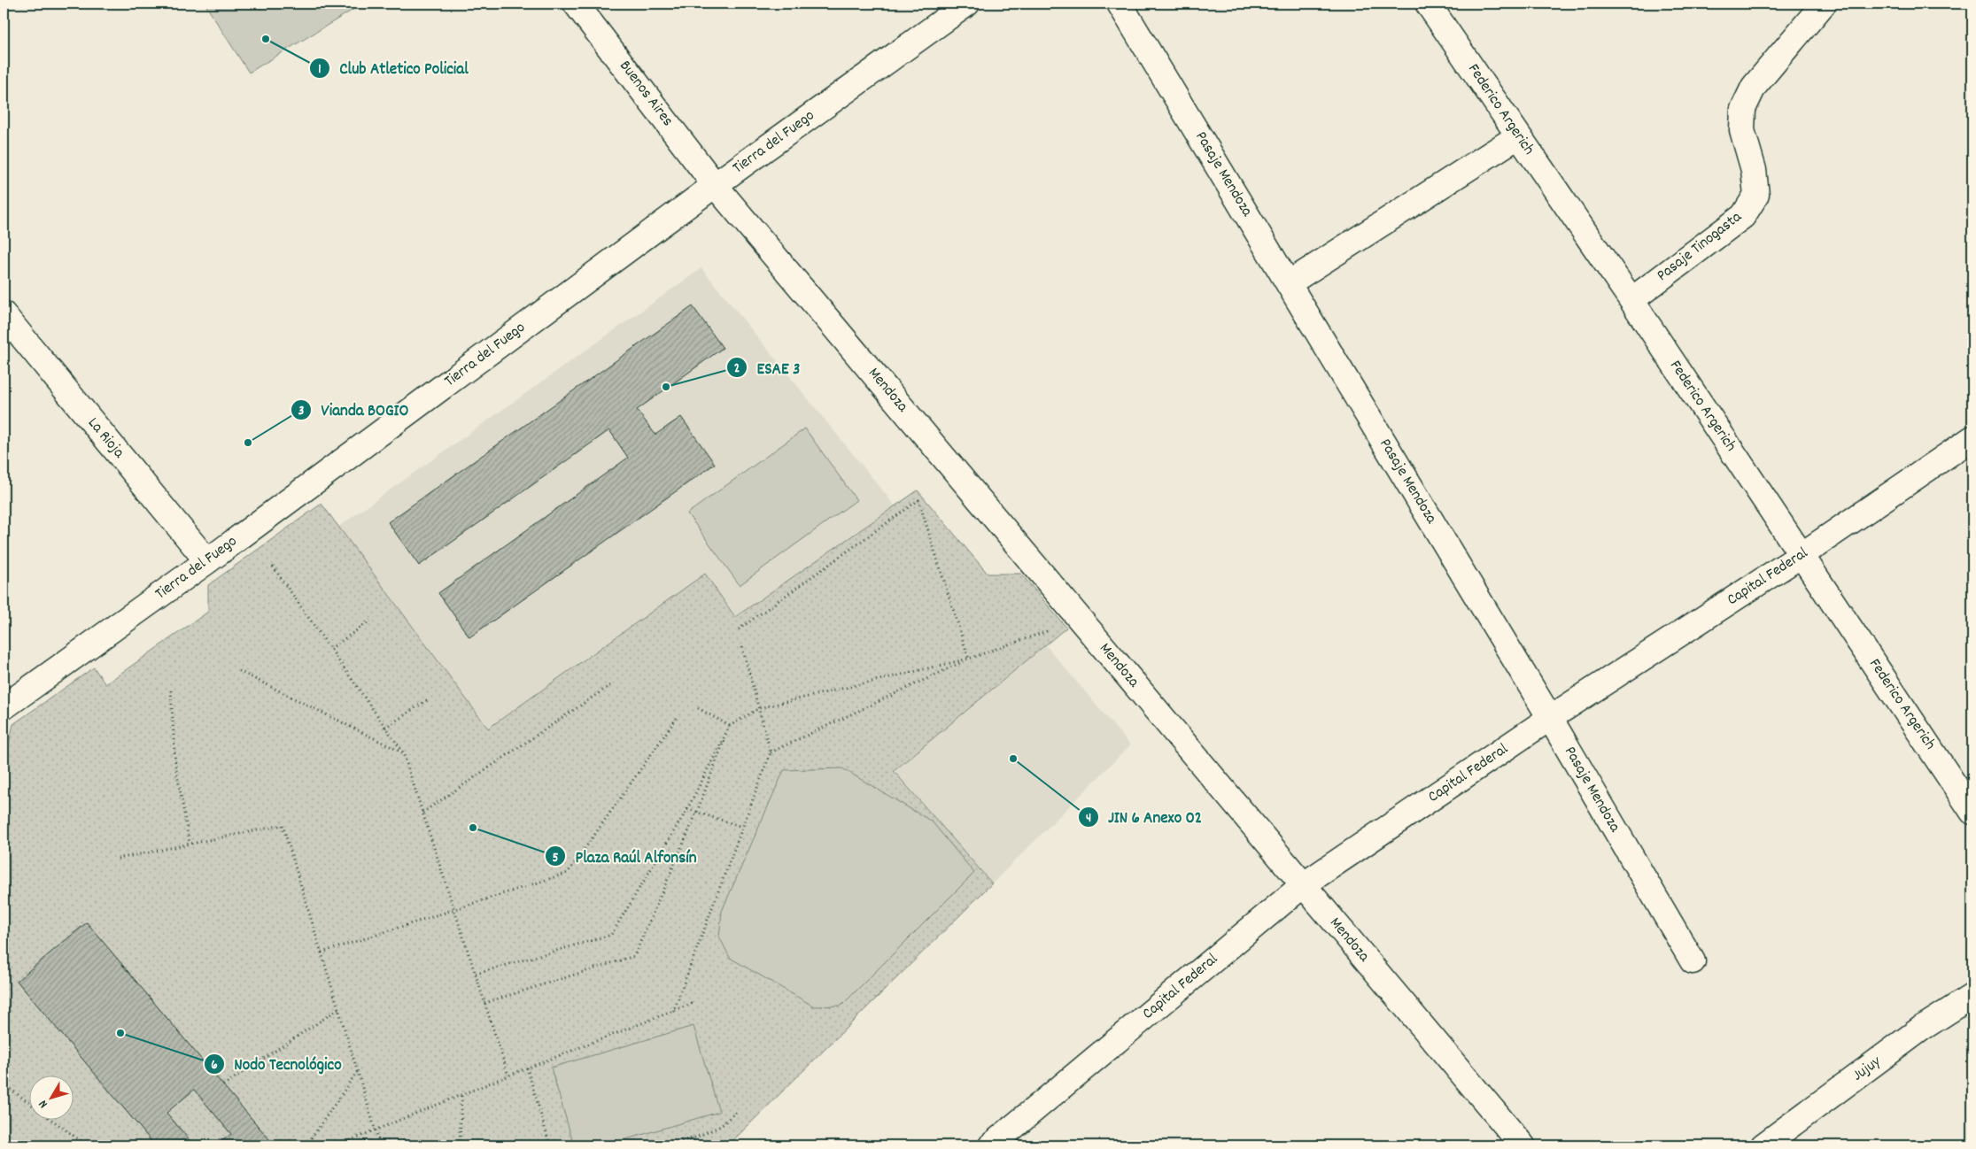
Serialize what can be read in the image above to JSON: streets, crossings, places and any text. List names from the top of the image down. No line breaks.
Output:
{"streets":{"street":["Buenos Aires","Federico Argerich","Tierra del Fuego","Pasaje Mendoza","Pasaje Tinogasta","Mendoza","La Rioja","Capital Federal","Jujuy"]},"crossings":[["Buenos Aires","Tierra del Fuego"],["Buenos Aires","Mendoza"],["Federico Argerich","Pasaje Tinogasta"],["Federico Argerich","Capital Federal"],["Tierra del Fuego","Mendoza"],["Tierra del Fuego","La Rioja"],["Pasaje Mendoza","Capital Federal"],["Mendoza","Capital Federal"]],"places":["Club Atletico Policial","ESAE 3","Vianda BOGIO","JIN 6 Anexo 02","Plaza Raúl Alfonsín","Nodo Tecnológico"],"north":"bottom left"}
